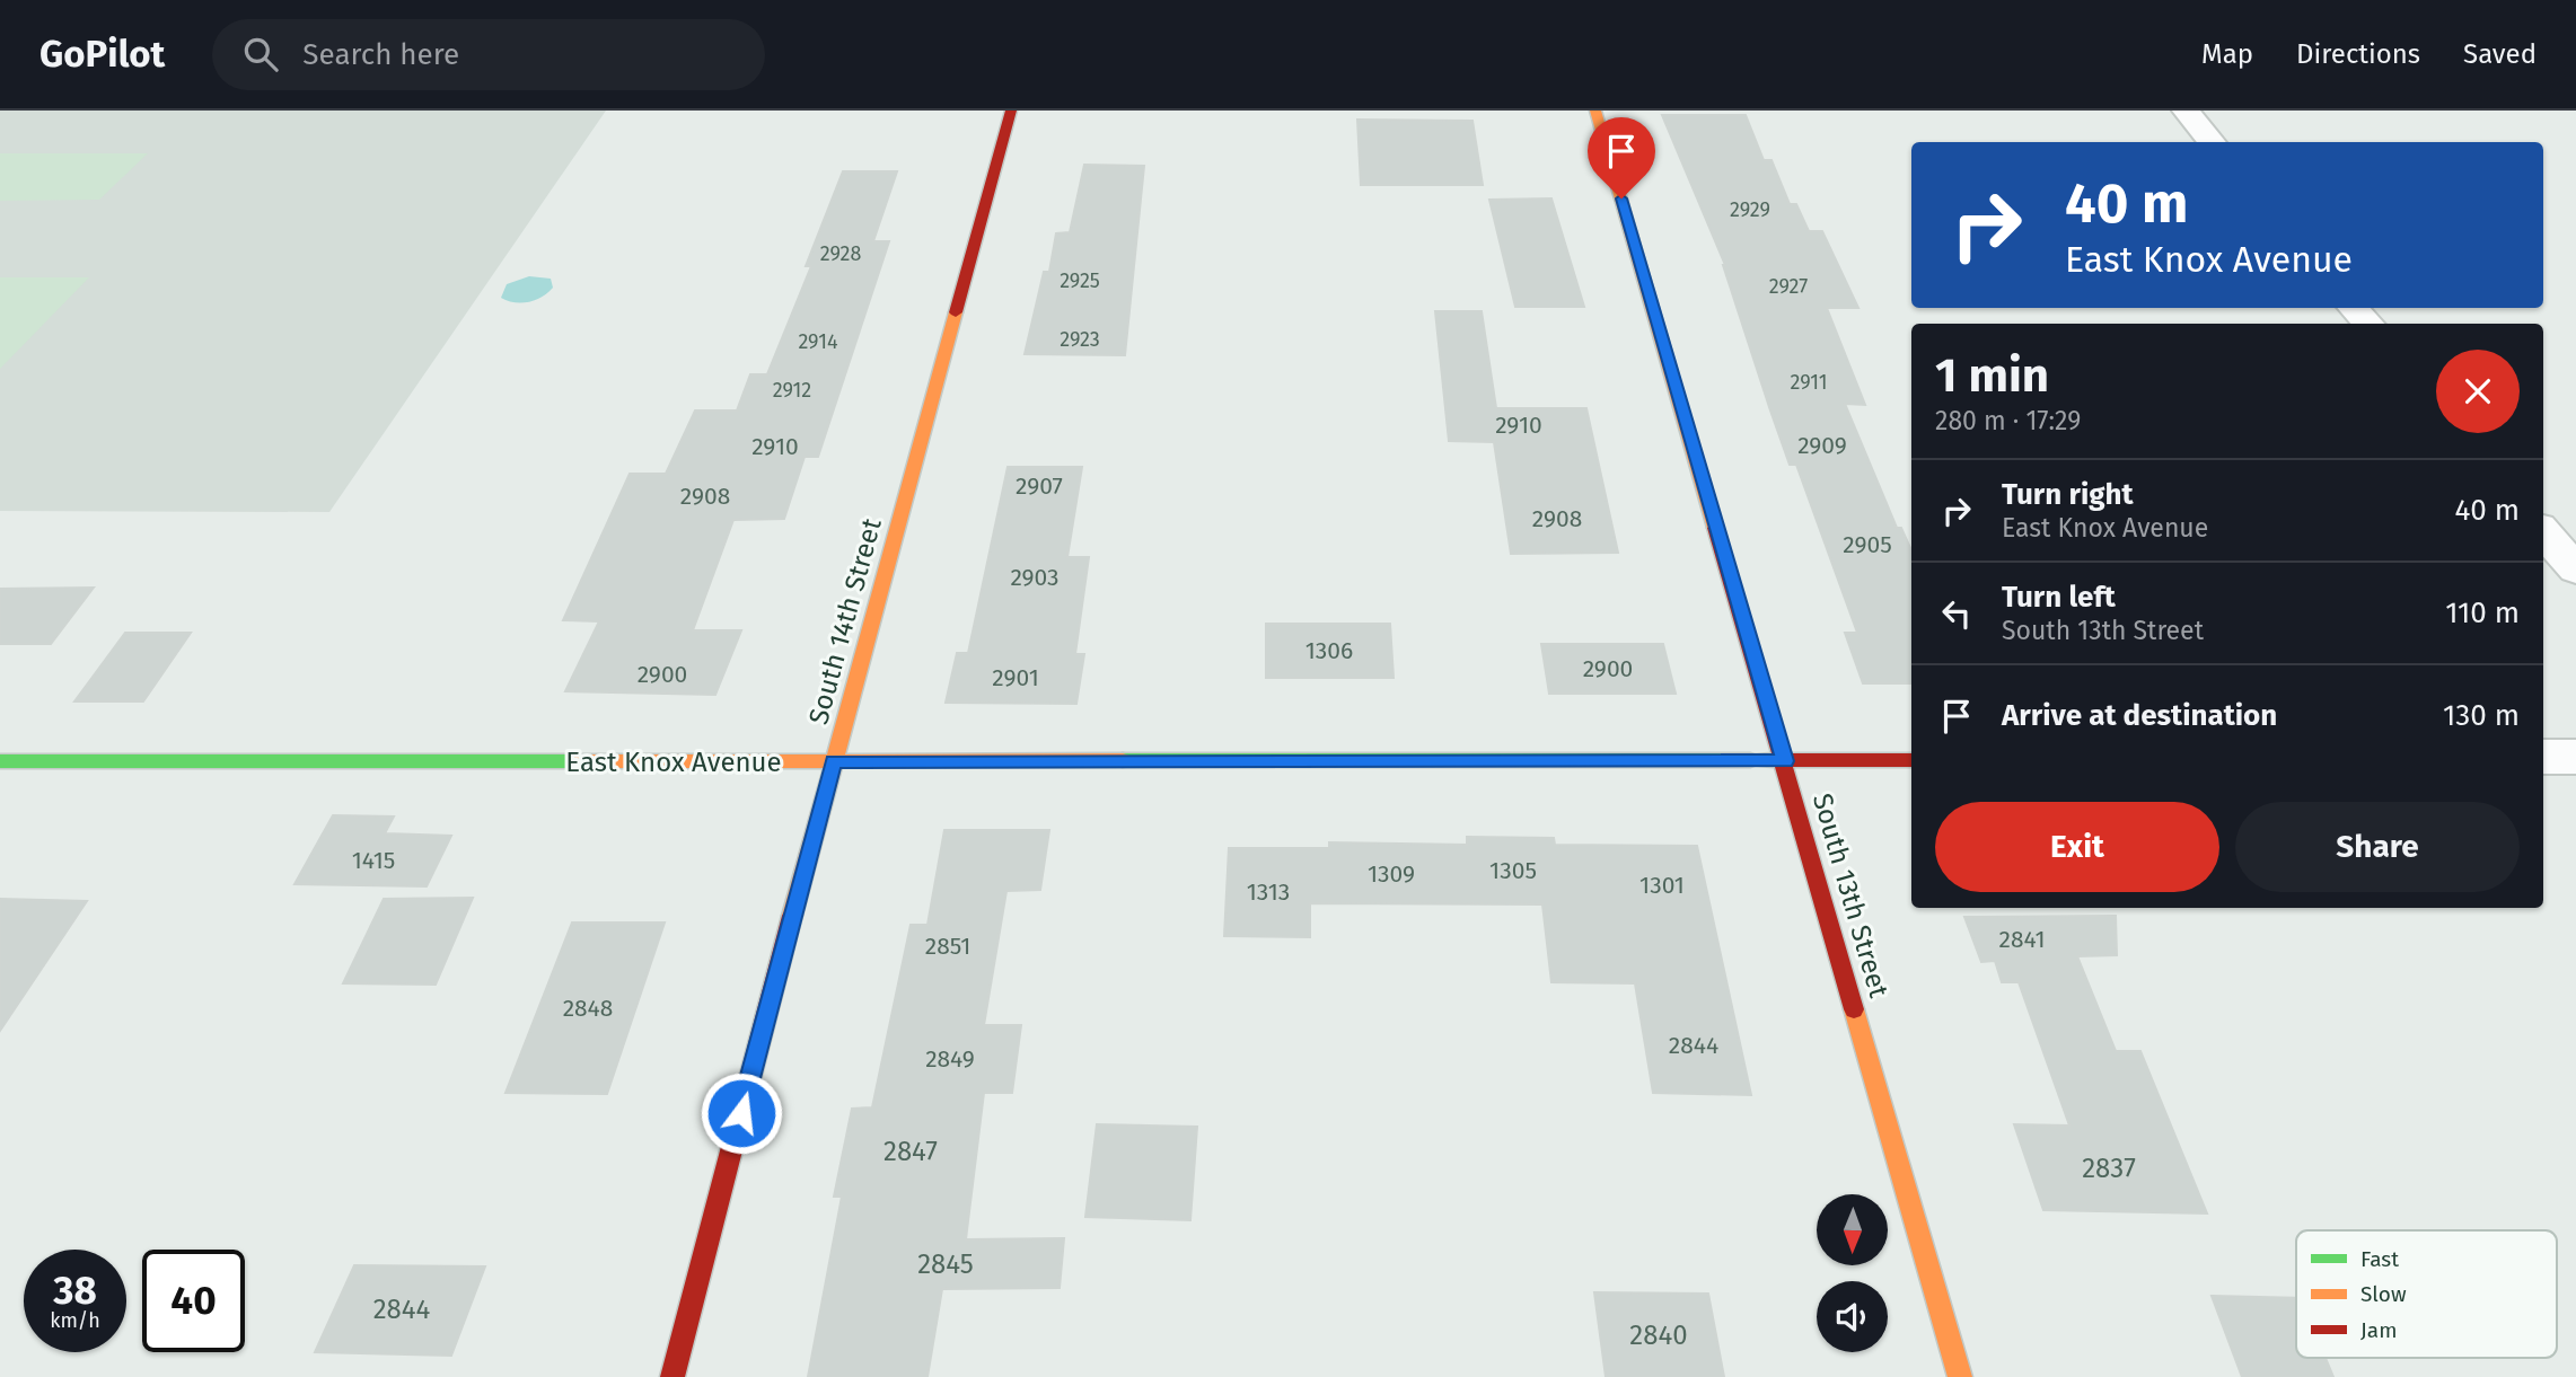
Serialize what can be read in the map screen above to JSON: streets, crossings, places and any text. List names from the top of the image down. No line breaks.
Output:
{"streets":{"street":["South 14th Street","East Knox Avenue","South 13th Street"]},"crossings":[["South 14th Street","East Knox Avenue"],["East Knox Avenue","South 13th Street"]],"house_numbers":["2929","2928","2925","2927","2923","2914","2911","2912","2910","2909","2910","2907","2908","2908","2905","2903","1306","2900","2900","2901","1415","1305","1309","1301","1313","2841","2851","2848","2844","2849","2847","2837","2845","2844","2840"],"legend":["Fast","Slow","Jam"],"north":"bottom","page":{"header":"GoPilot","search":"Search here","nav":["Map","Directions","Saved"],"turn":["40 m","East Knox Avenue"],"heading":["1 min","280 m · 17:29"],"list":[{"name":"Turn right","note":"East Knox Avenue","value":"40 m"},{"name":"Turn left","note":"South 13th Street","value":"110 m"},{"name":"Arrive at destination","value":"130 m"}],"buttons":["Exit","Share"],"speed":"38 km/h","limit":"40"}}
